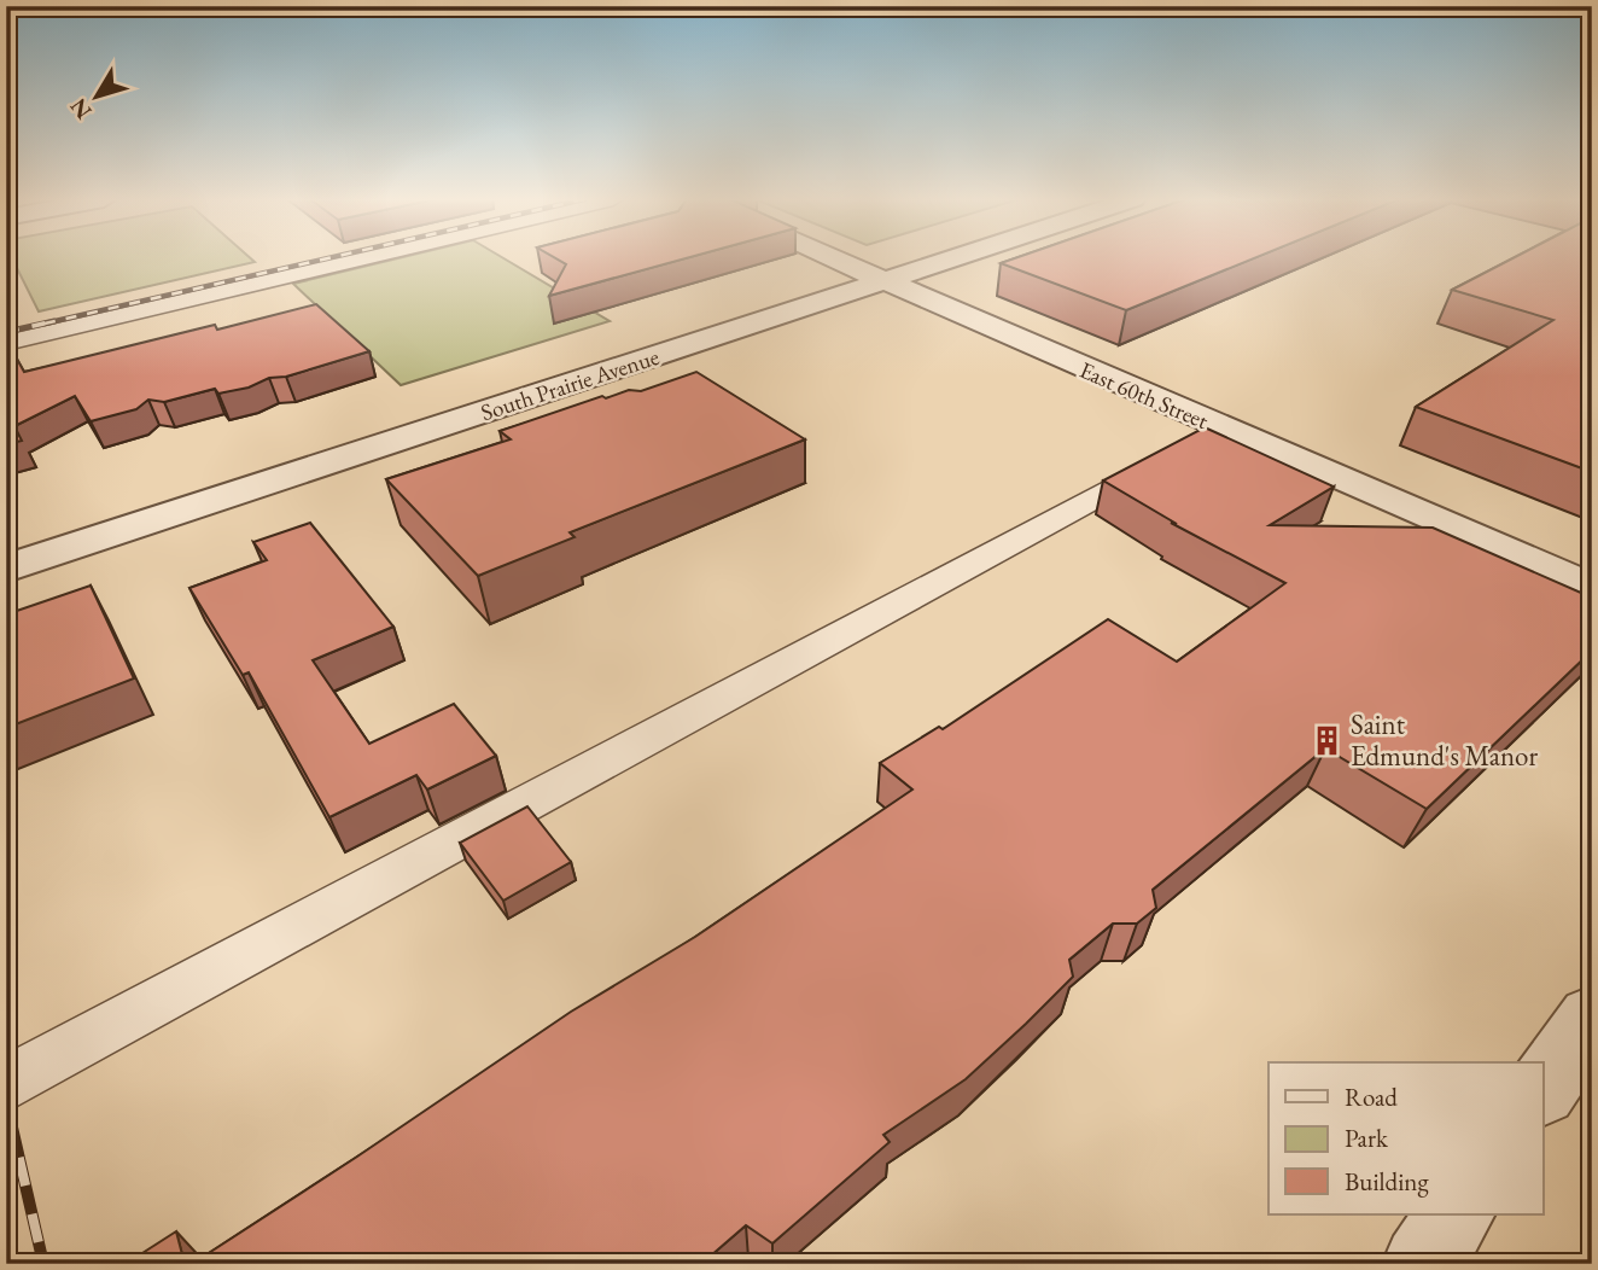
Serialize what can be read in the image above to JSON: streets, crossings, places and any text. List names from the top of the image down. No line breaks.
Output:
{"streets":{"street":["South Prairie Avenue","East 60th Street"]},"crossings":[["South Prairie Avenue","East 60th Street"]],"places":{"building":["Saint Edmund's Manor"]},"legend":["Road","Park","Building"],"north":"bottom left"}
